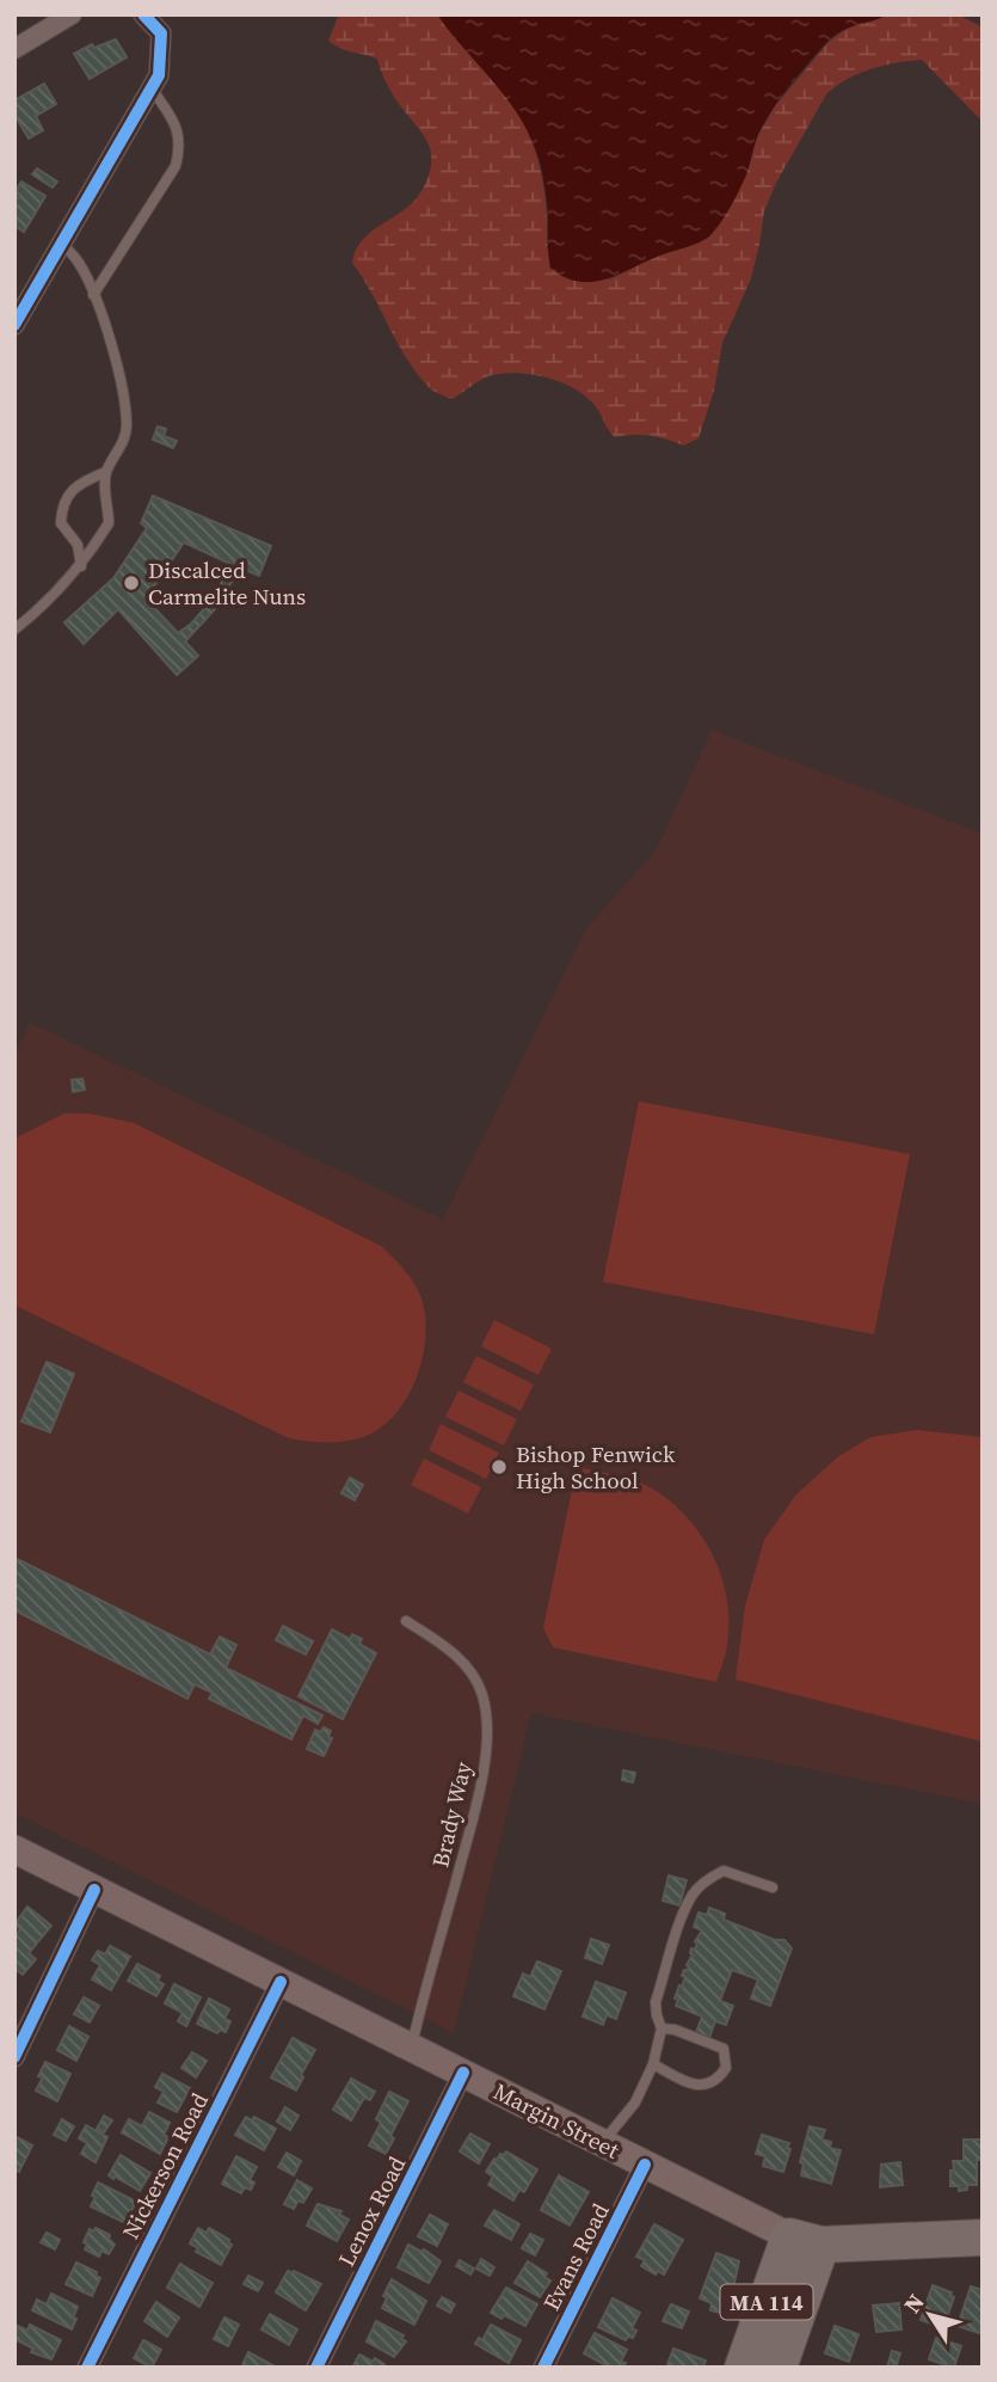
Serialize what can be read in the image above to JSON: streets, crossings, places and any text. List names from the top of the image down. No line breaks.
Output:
{"streets":{"highway":["Margin Street","MA 114"],"street":["Nickerson Road","Lenox Road","Evans Road"],"lane":["Brady Way"]},"crossings":[["Brady Way","Margin Street"],["Margin Street","Nickerson Road"],["Margin Street","Lenox Road"],["Margin Street","Evans Road"],["Margin Street","MA 114"]],"places":["Discalced Carmelite Nuns","Bishop Fenwick High School"],"north":"top left"}
